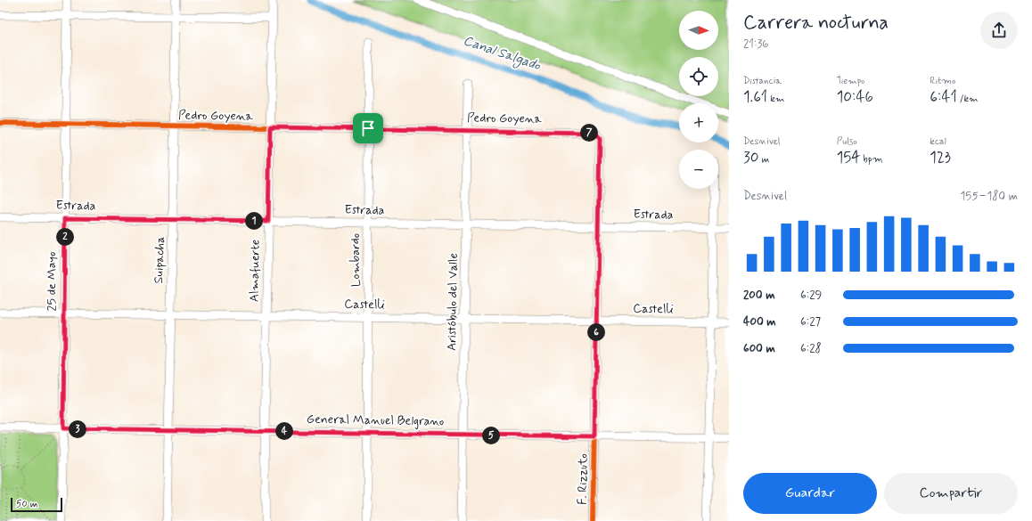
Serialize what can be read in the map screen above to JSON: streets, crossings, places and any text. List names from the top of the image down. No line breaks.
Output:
{"streets":{"street":["Pedro Goyena","Estrada","Suipacha","Lombardo","Almafuerte","25 de Mayo","Aristóbulo del Valle","Castelli","General Manuel Belgrano","F. Rizzuto"]},"crossings":[["Pedro Goyena","Suipacha"],["Pedro Goyena","Lombardo"],["Pedro Goyena","Almafuerte"],["Pedro Goyena","25 de Mayo"],["Pedro Goyena","Aristóbulo del Valle"],["Pedro Goyena","F. Rizzuto"],["Estrada","Suipacha"],["Estrada","Lombardo"],["Estrada","Almafuerte"],["Estrada","25 de Mayo"],["Estrada","Aristóbulo del Valle"],["Estrada","F. Rizzuto"],["Suipacha","Castelli"],["Suipacha","General Manuel Belgrano"],["Lombardo","Castelli"],["Lombardo","General Manuel Belgrano"],["Almafuerte","Castelli"],["Almafuerte","General Manuel Belgrano"],["25 de Mayo","Castelli"],["25 de Mayo","General Manuel Belgrano"],["Aristóbulo del Valle","Castelli"],["Aristóbulo del Valle","General Manuel Belgrano"],["Castelli","F. Rizzuto"],["General Manuel Belgrano","F. Rizzuto"]],"water":["Canal Salgado"],"scale_bar":"50 m","north":"right","page":{"heading":["Carrera nocturna","21:36"],"map_buttons":["+","−"],"stats":[["Distancia","1.61 km"],["Tiempo","10:46"],["Ritmo","6:41 /km"],["Desnivel","30 m"],["Pulso","154 bpm"],["kcal","123"]],"pins":["7","1","2","6","3","4","5"],"chart":["Desnivel","155–180 m"],"list":[{"name":"200 m","note":"6:29"},{"name":"400 m","note":"6:27"},{"name":"600 m","note":"6:28"}],"buttons":["Guardar","Compartir"],"scale":"50 m"}}
